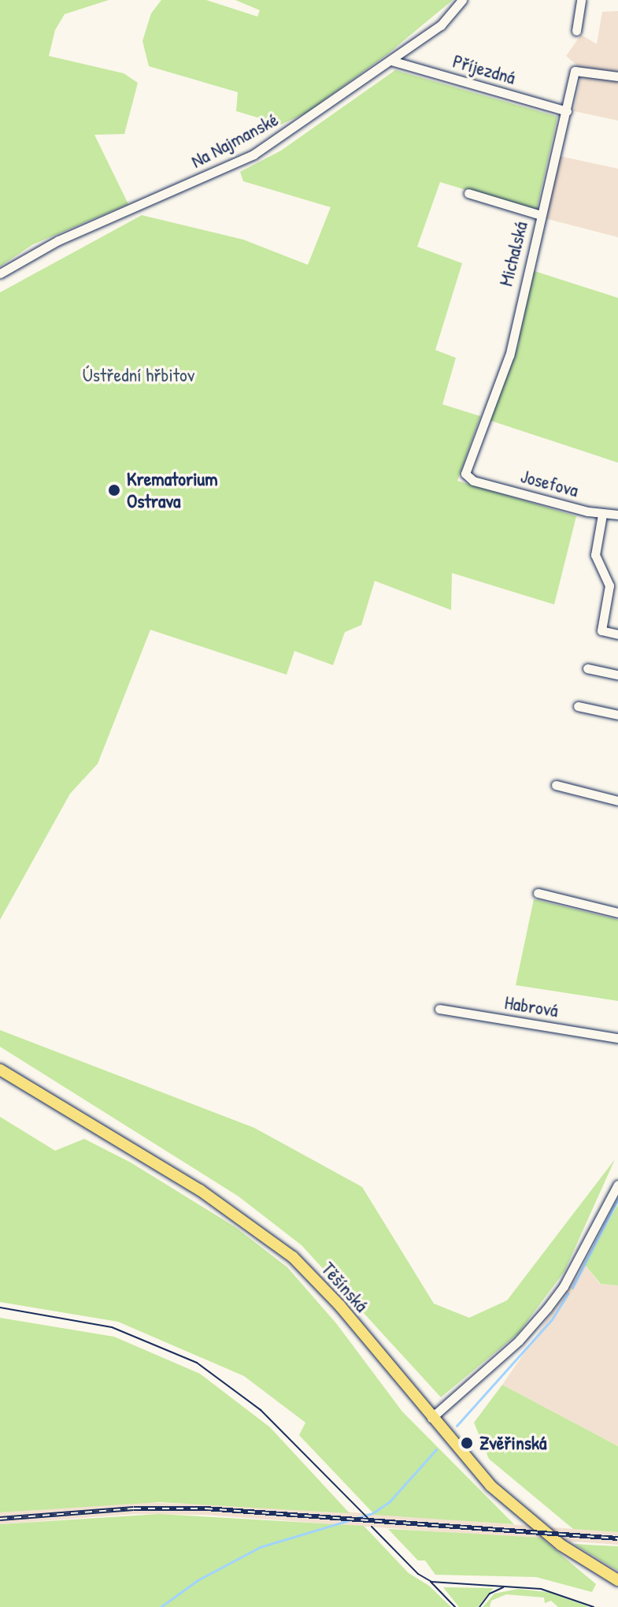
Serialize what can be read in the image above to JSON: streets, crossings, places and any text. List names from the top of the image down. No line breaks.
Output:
{"streets":{"main road":["Těšínská"],"street":["Příjezdná","Na Najmanské","Michalská","Josefova","Habrová"]},"crossings":[["Příjezdná","Na Najmanské"],["Příjezdná","Michalská"],["Michalská","Josefova"]],"parks":["Ústřední hřbitov"],"places":["Krematorium Ostrava","Zvěřinská"]}
